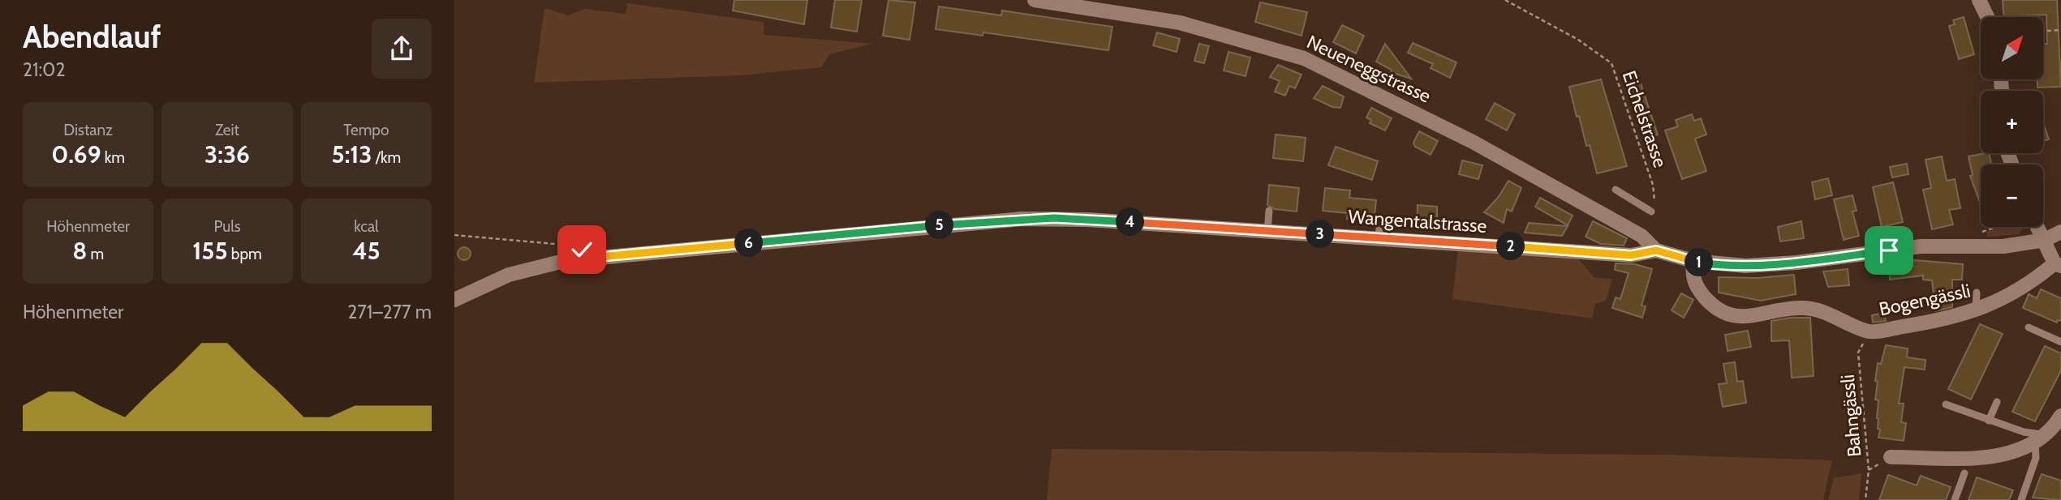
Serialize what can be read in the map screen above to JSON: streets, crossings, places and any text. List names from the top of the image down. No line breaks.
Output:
{"streets":{"street":["Neueneggstrasse","Wangentalstrasse","Bogengässli"],"path":["Eichelstrasse","Bahngässli"]},"crossings":[["Neueneggstrasse","Wangentalstrasse"],["Wangentalstrasse","Bogengässli"],["Bogengässli","Bahngässli"]],"north":"top right","page":{"heading":["Abendlauf","21:02"],"map_buttons":["+","−"],"stats":[["Distanz","0.69 km"],["Zeit","3:36"],["Tempo","5:13 /km"],["Höhenmeter","8 m"],["Puls","155 bpm"],["kcal","45"]],"pins":["4","5","3","6","2","1"],"chart":["Höhenmeter","271–277 m"]}}
